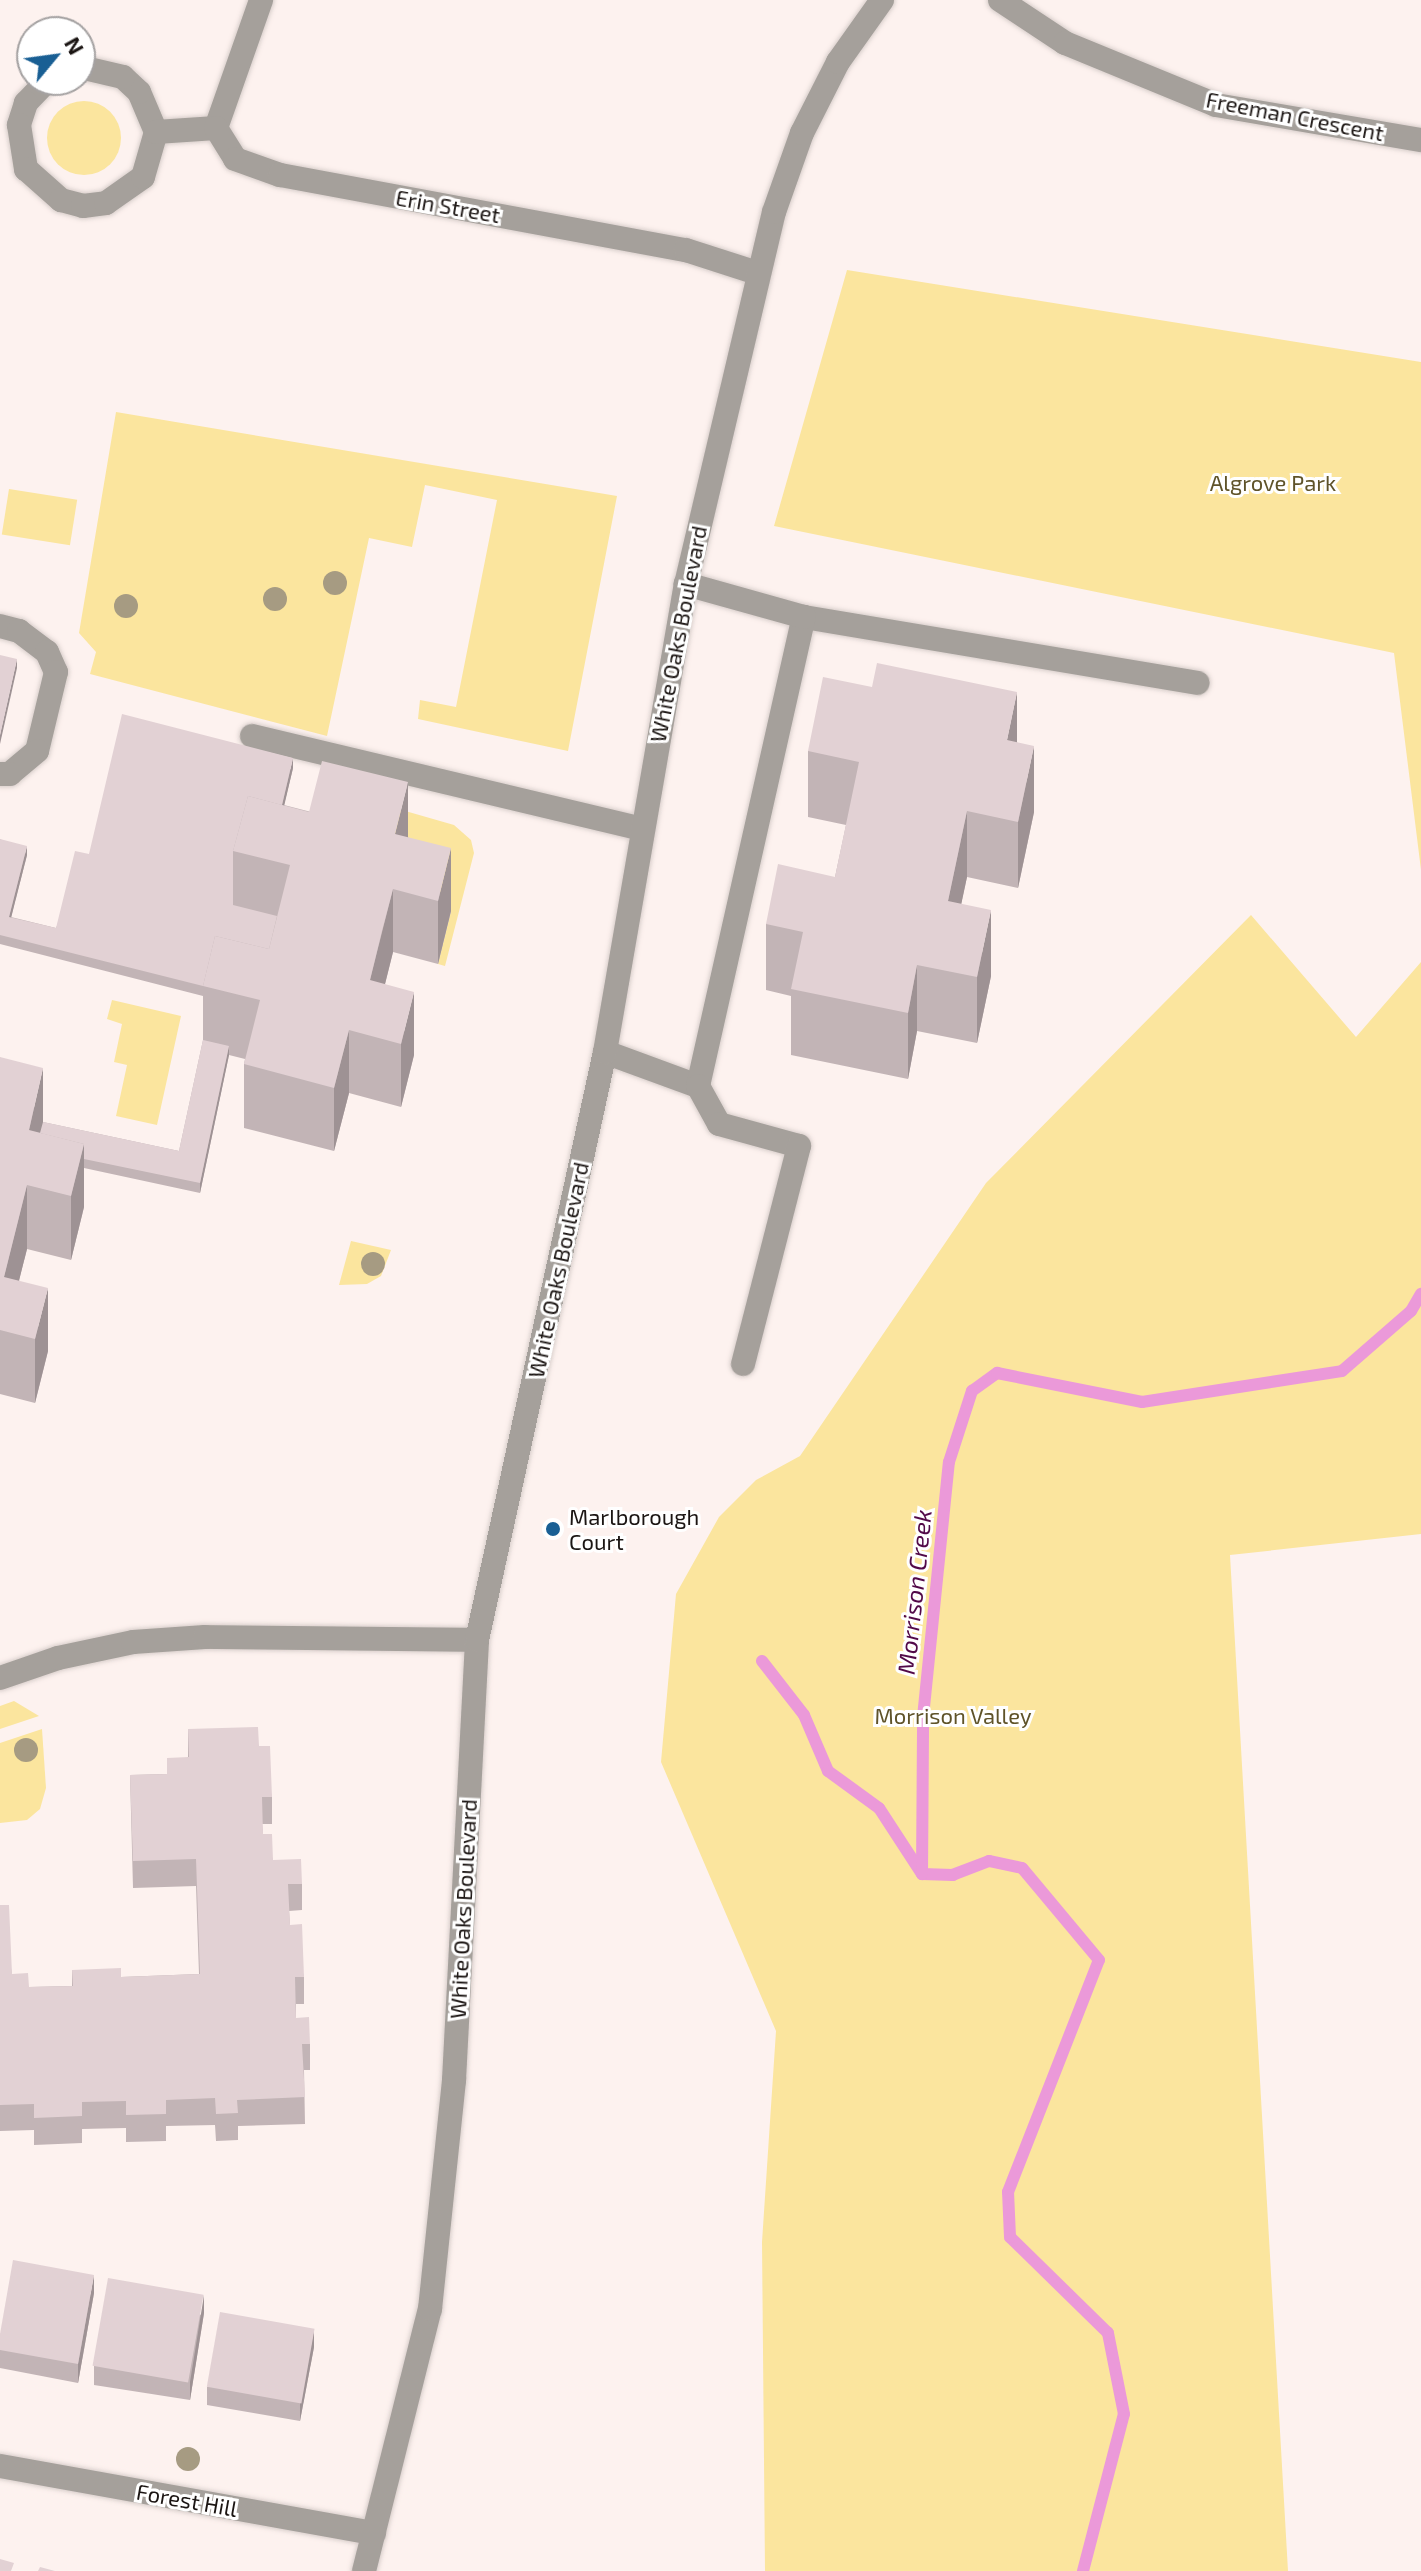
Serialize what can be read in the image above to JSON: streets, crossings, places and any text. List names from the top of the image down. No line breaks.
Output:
{"streets":{"street":["Freeman Crescent","Erin Street","White Oaks Boulevard","Forest Hill"]},"crossings":[["Erin Street","White Oaks Boulevard"],["White Oaks Boulevard","Forest Hill"]],"water":["Morrison Creek"],"parks":["Algrove Park","Morrison Valley"],"places":["Marlborough Court"],"north":"top right"}
